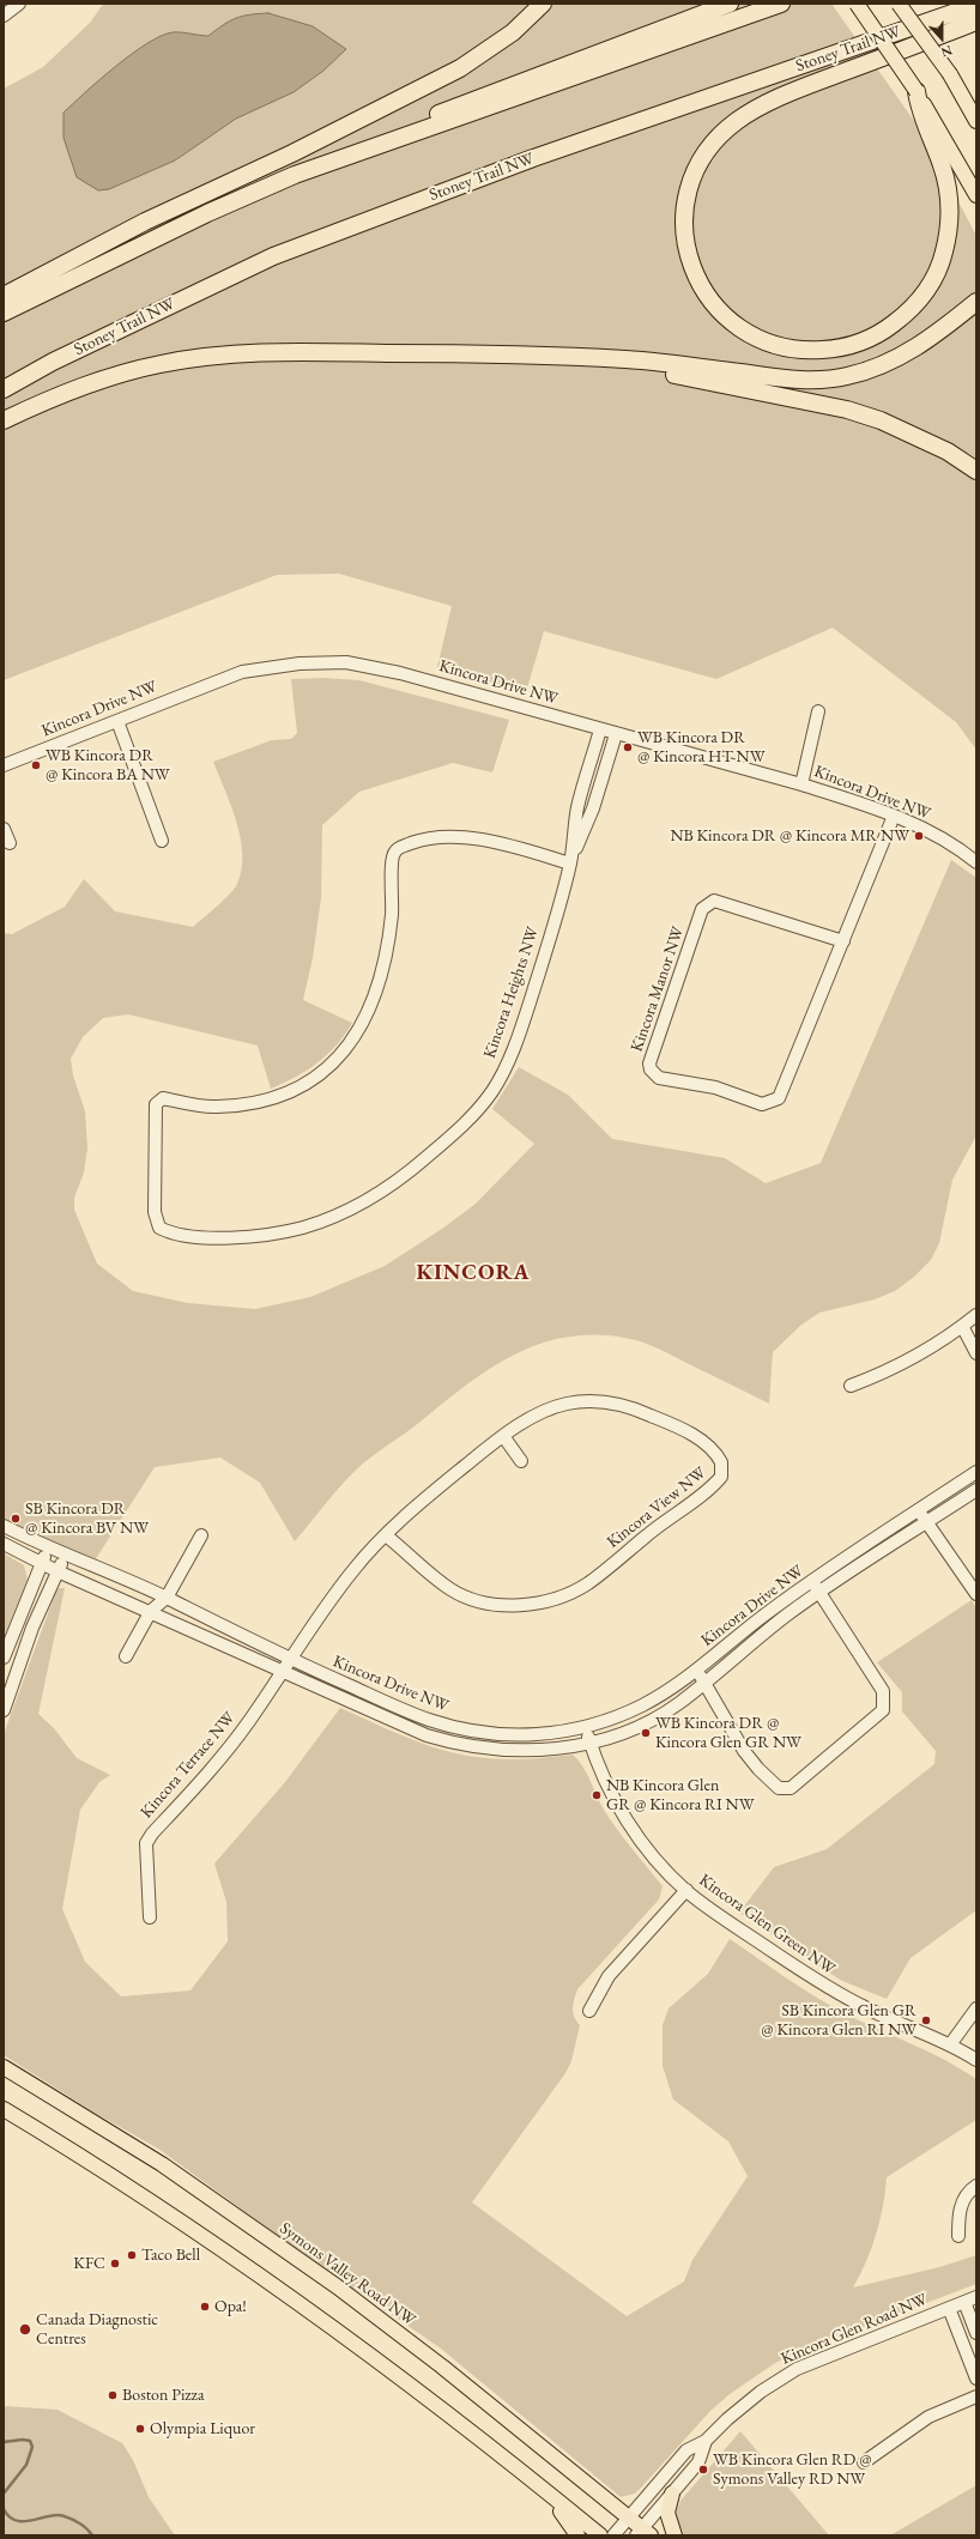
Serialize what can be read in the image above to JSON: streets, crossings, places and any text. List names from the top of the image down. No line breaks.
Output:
{"streets":{"highway":["Stoney Trail NW"],"main road":["Symons Valley Road NW"],"street":["Kincora Drive NW","Kincora Manor NW","Kincora Heights NW","Kincora View NW","Kincora Terrace NW","Kincora Glen Green NW","Kincora Glen Road NW"]},"crossings":[["Kincora Drive NW","Kincora Manor NW"],["Kincora Drive NW","Kincora Heights NW"],["Kincora Drive NW","Kincora View NW"],["Kincora Drive NW","Kincora Terrace NW"],["Kincora Drive NW","Kincora Glen Green NW"],["Kincora View NW","Kincora Terrace NW"],["Symons Valley Road NW","Kincora Glen Road NW"]],"districts":["KINCORA"],"places":["WB Kincora DR @ Kincora HT NW","WB Kincora DR @ Kincora BA NW","NB Kincora DR @ Kincora MR NW","SB Kincora DR @ Kincora BV NW","WB Kincora DR @ Kincora Glen GR NW","NB Kincora Glen GR @ Kincora RI NW","SB Kincora Glen GR @ Kincora Glen RI NW","Taco Bell","KFC","Opa!","Canada Diagnostic Centres","Boston Pizza","Olympia Liquor","WB Kincora Glen RD @ Symons Valley RD NW"],"north":"bottom"}
